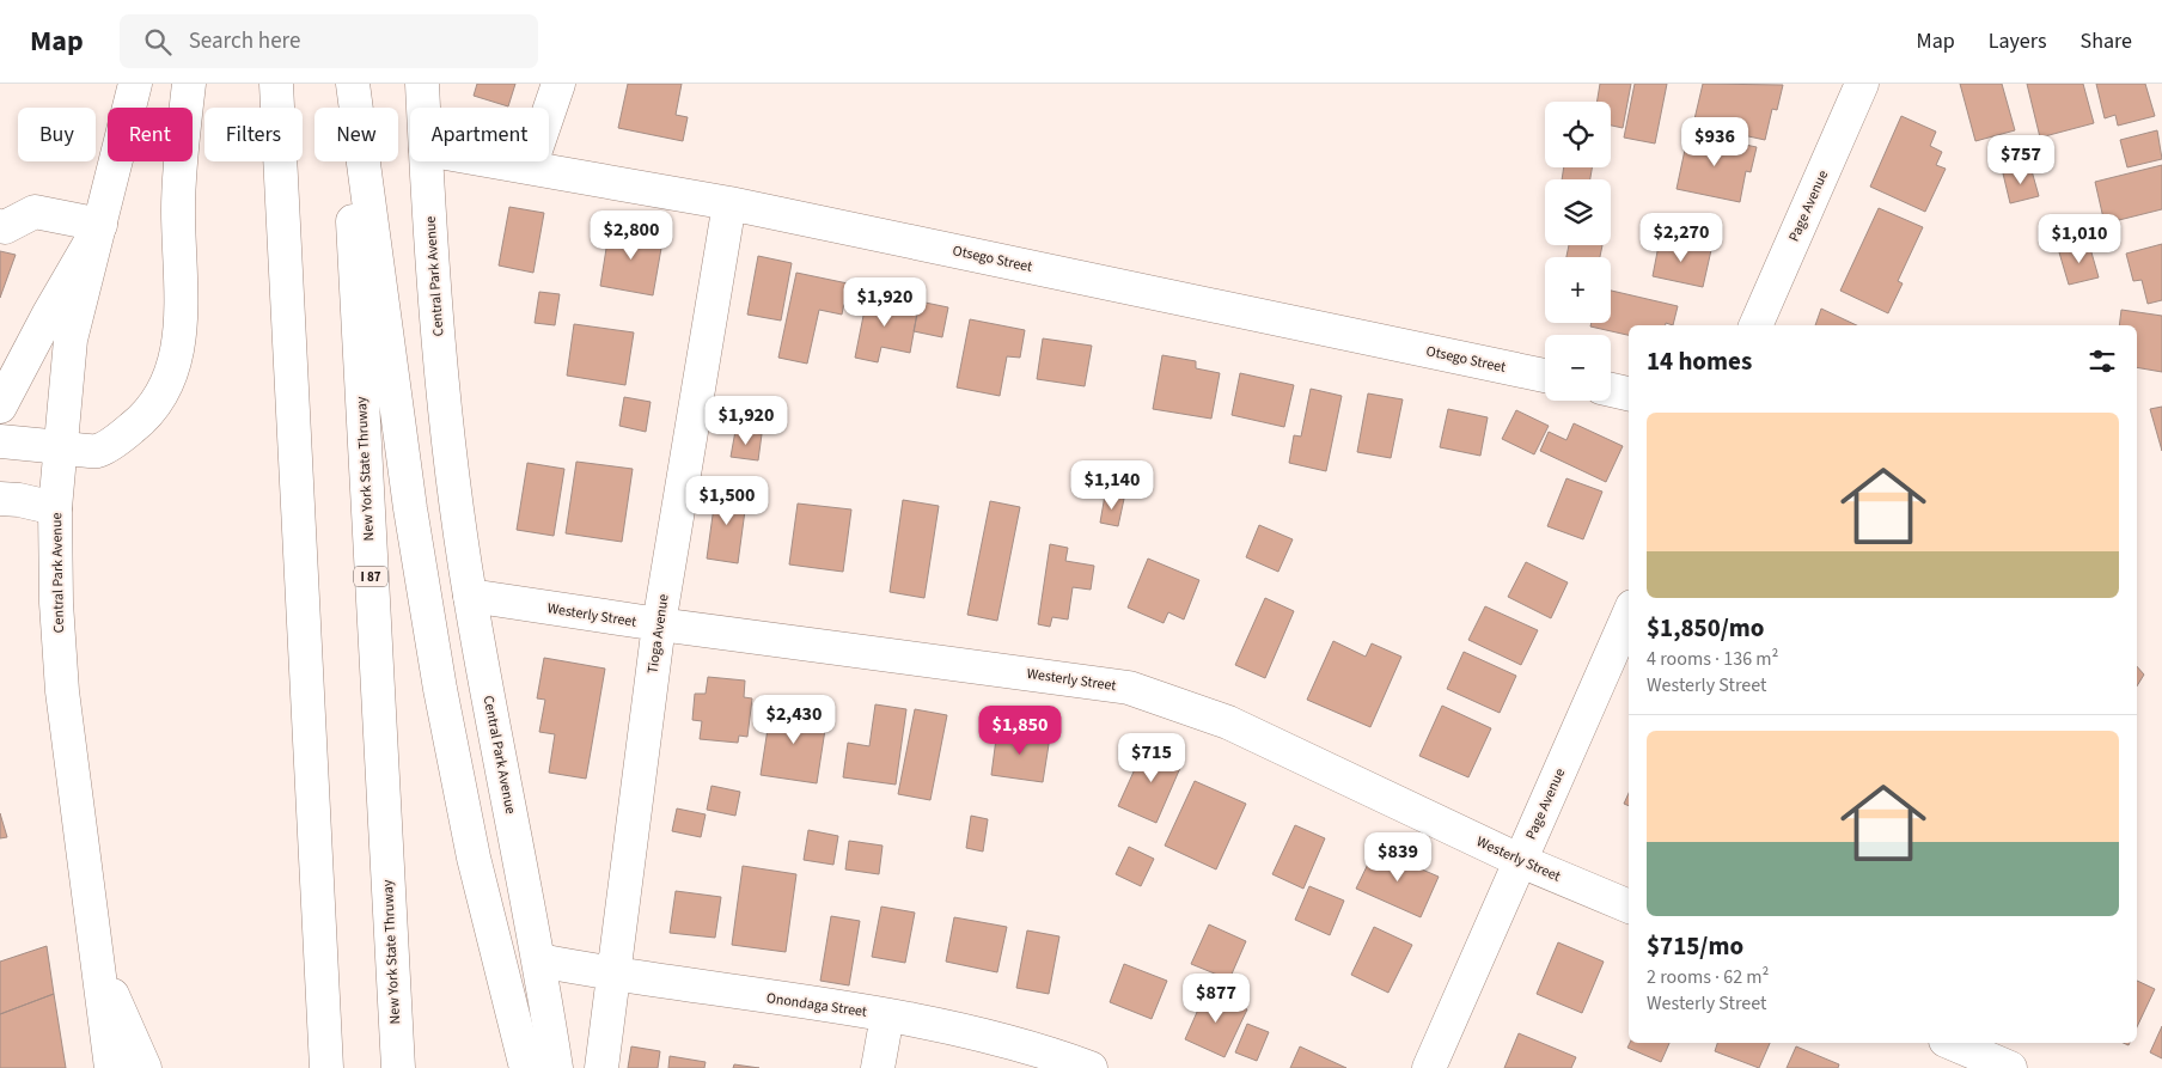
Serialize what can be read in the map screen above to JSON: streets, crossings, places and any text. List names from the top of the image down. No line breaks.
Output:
{"streets":{"main road":["Page Avenue","Otsego Street","Central Park Avenue","New York State Thruway","I 87","Westerly Street","Tioga Avenue","Onondaga Street"]},"crossings":[["Page Avenue","Westerly Street"],["Otsego Street","Tioga Avenue"],["Central Park Avenue","Westerly Street"],["Central Park Avenue","Onondaga Street"],["Westerly Street","Tioga Avenue"],["Tioga Avenue","Onondaga Street"]],"page":{"header":"Map","search":"Search here","nav":["Map","Layers","Share"],"map_buttons":["+","−"],"chip":["Buy","Rent","Filters","New","Apartment"],"price":["$936","$757","$2,800","$2,270","$1,010","$1,920","$1,920","$1,140","$1,500","$2,430","$1,850","$715","$839","$877"],"heading":"14 homes","list":[{"name":"$1,850/mo","note":"4 rooms · 136 m² · Westerly Street"},{"name":"$715/mo","note":"2 rooms · 62 m² · Westerly Street"}]}}
